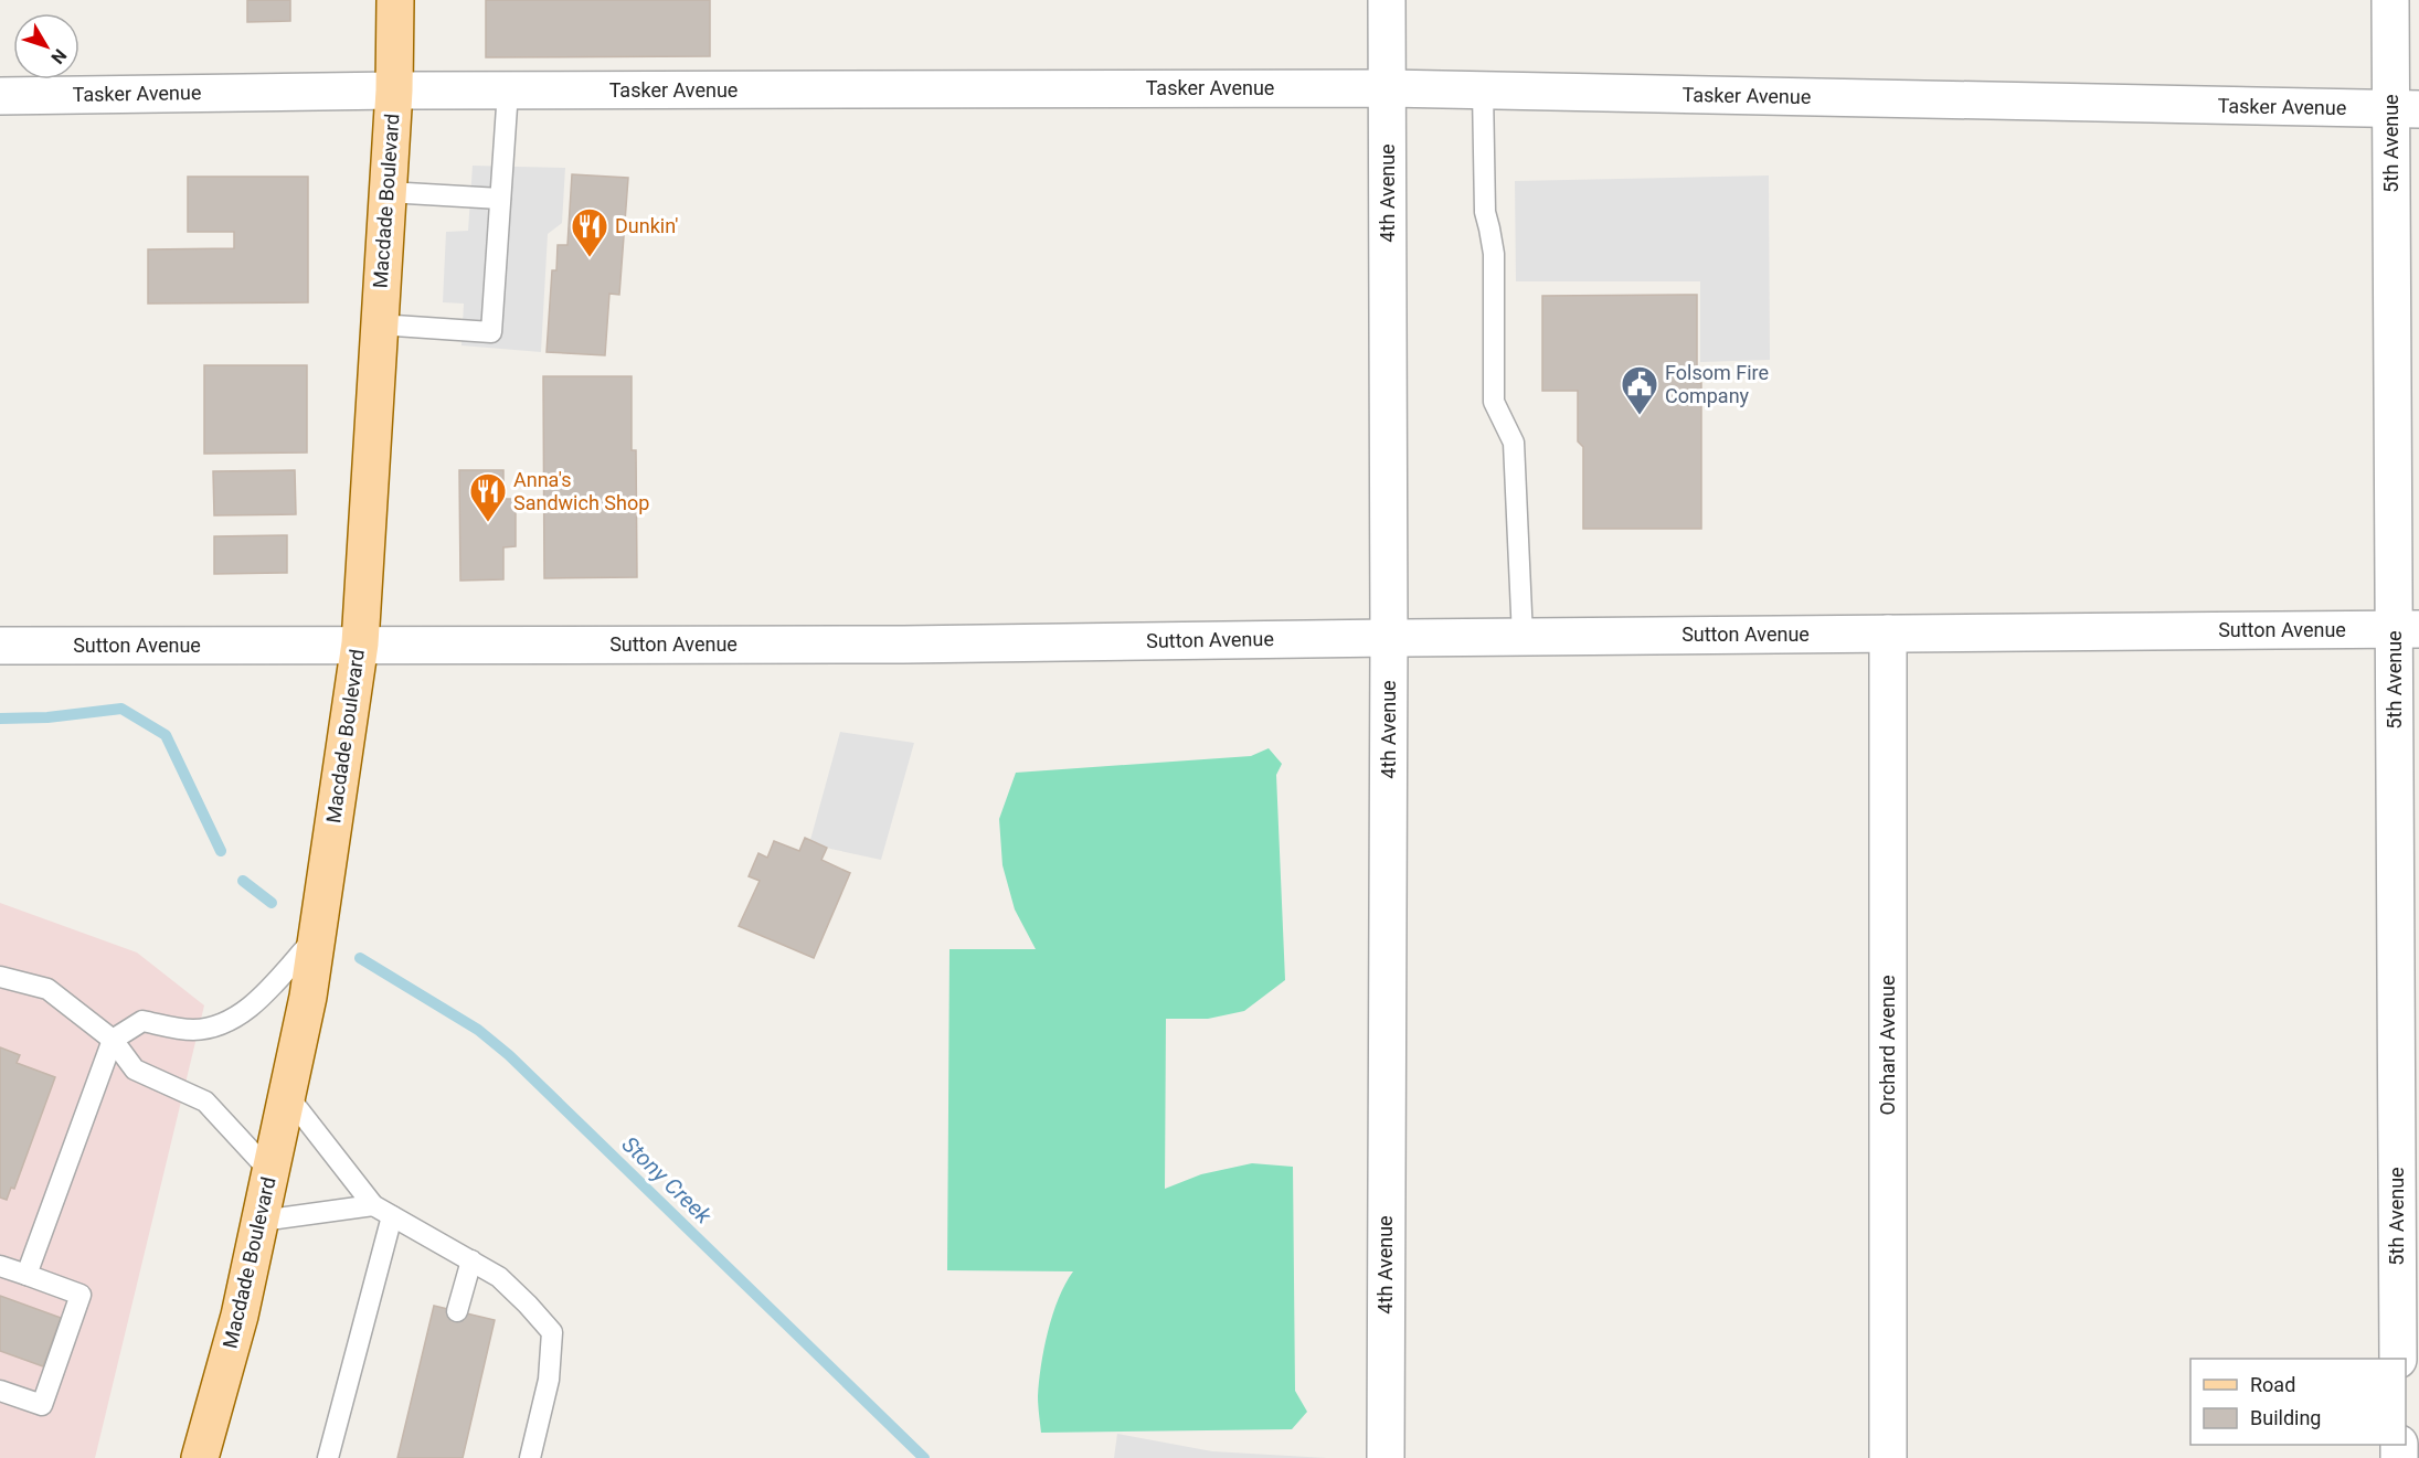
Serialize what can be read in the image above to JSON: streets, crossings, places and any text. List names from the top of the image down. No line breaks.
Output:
{"streets":{"main road":["Macdade Boulevard"],"street":["Tasker Avenue","5th Avenue","4th Avenue","Sutton Avenue","Orchard Avenue"]},"crossings":[["Tasker Avenue","5th Avenue"],["Tasker Avenue","4th Avenue"],["Tasker Avenue","Macdade Boulevard"],["5th Avenue","Sutton Avenue"],["4th Avenue","Sutton Avenue"],["Macdade Boulevard","Sutton Avenue"],["Sutton Avenue","Orchard Avenue"]],"water":["Stony Creek"],"places":{"restaurant":["Dunkin'","Anna's Sandwich Shop"],"public building":["Folsom Fire Company"]},"legend":["Road","Building"],"north":"bottom right"}
